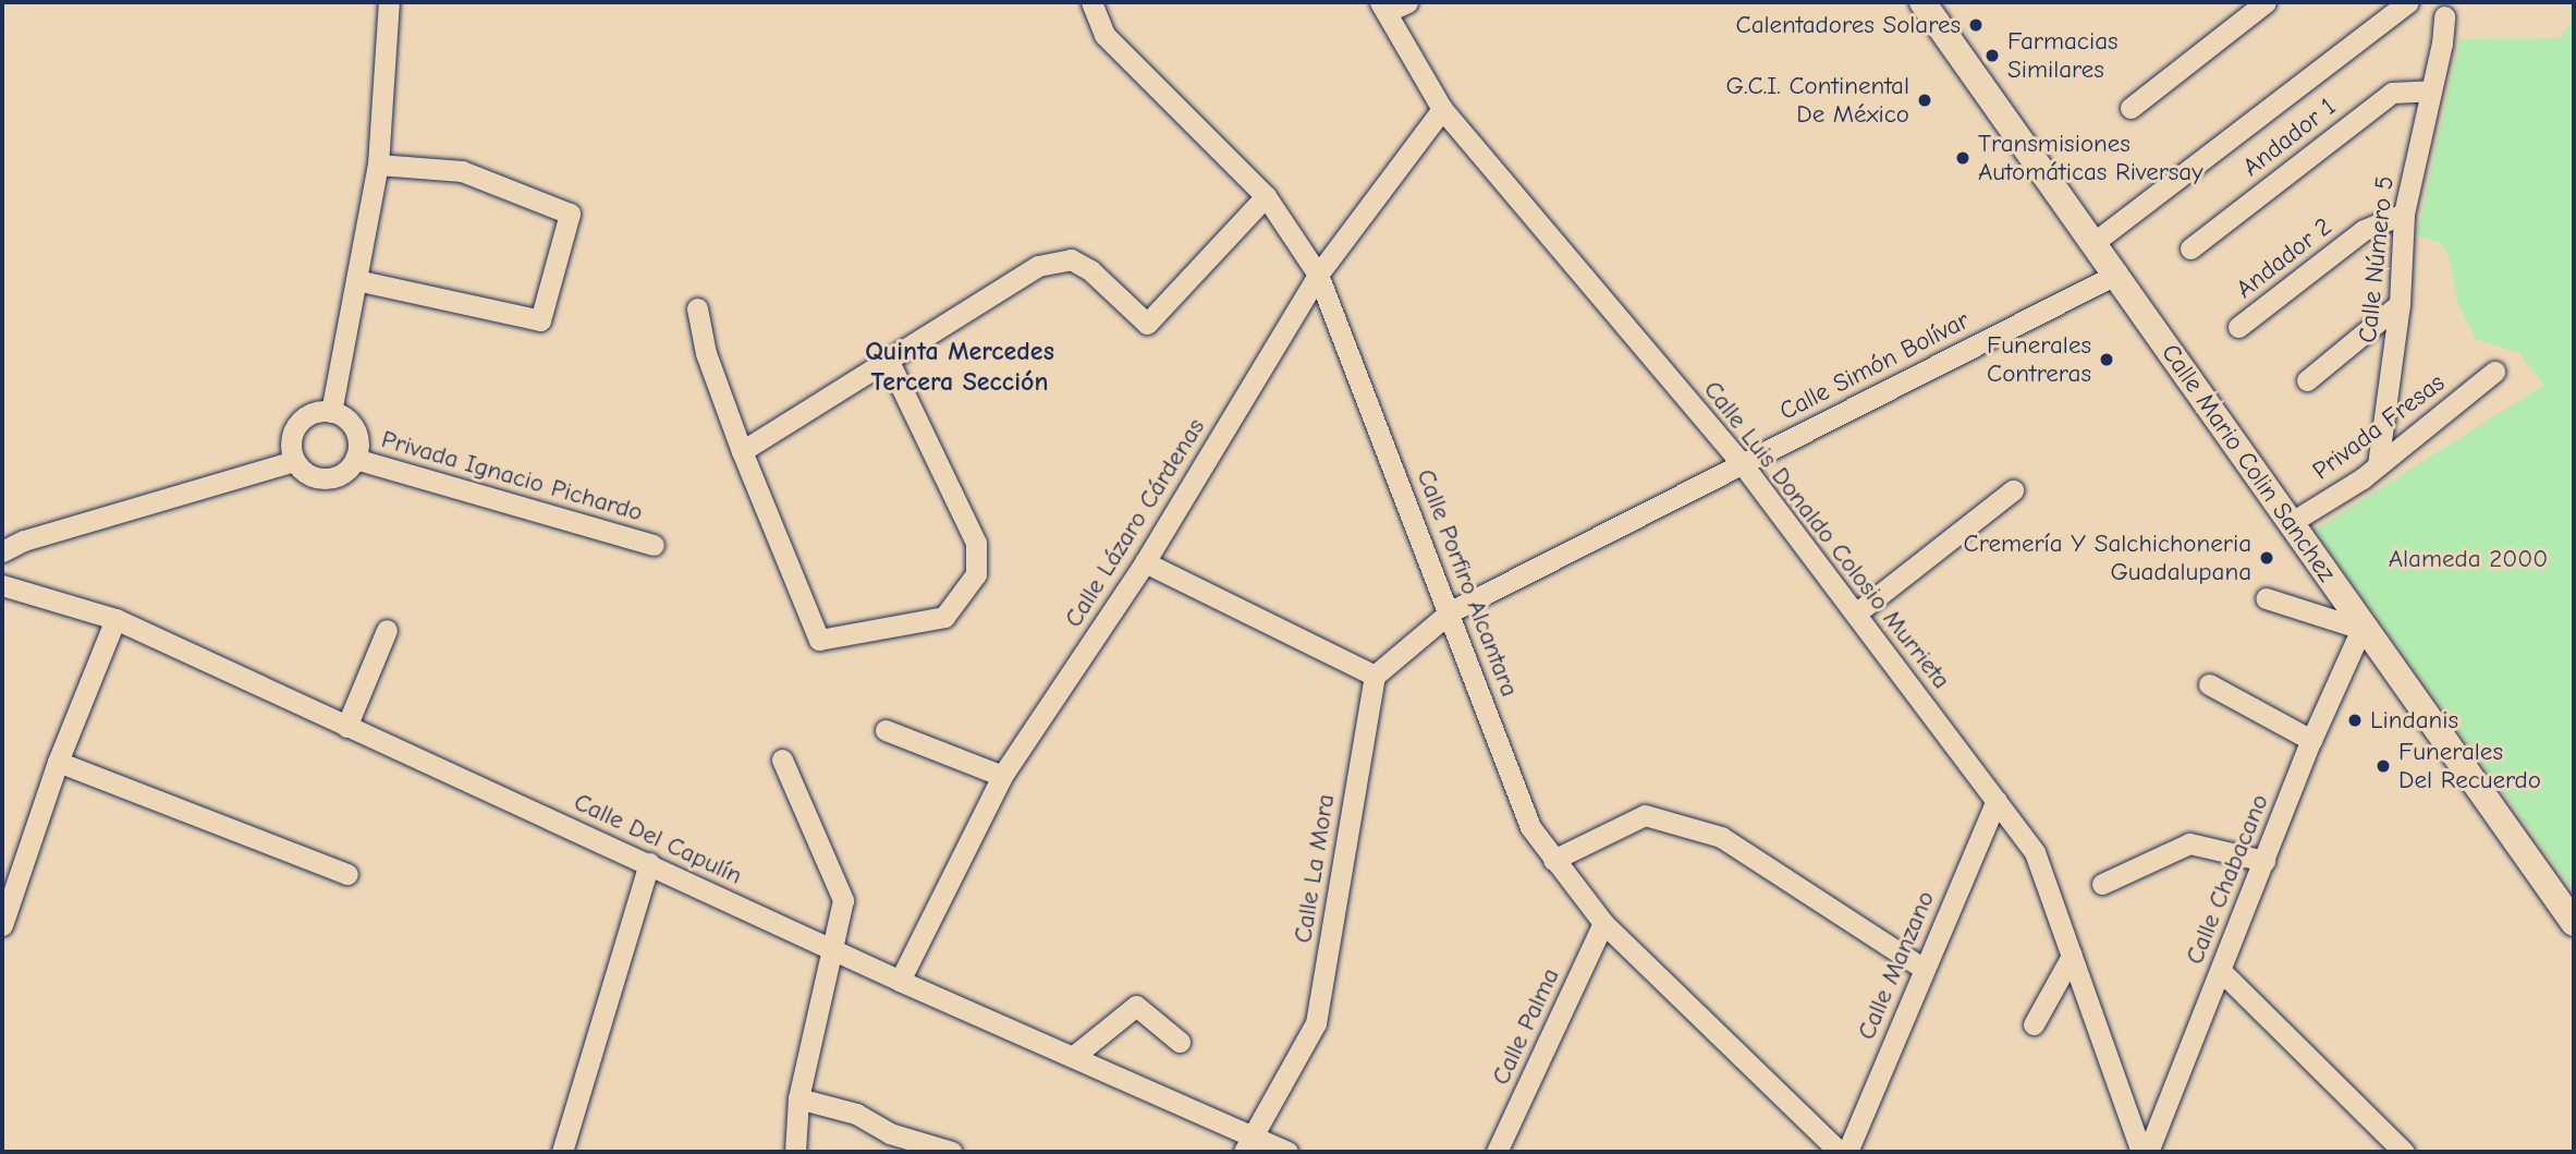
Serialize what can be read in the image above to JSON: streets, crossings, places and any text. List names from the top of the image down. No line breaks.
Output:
{"streets":{"main road":["Calle Mario Colin Sanchez"],"street":["Andador 1","Andador 2","Calle Número 5","Calle Simón Bolívar","Privada Fresas","Privada Ignacio Pichardo","Calle Lázaro Cárdenas","Calle Luis Donaldo Colosio Murrieta","Calle Porfiro Alcantara","Calle Del Capulín","Calle La Mora","Calle Chabacano","Calle Manzano","Calle Palma"]},"crossings":[["Andador 1","Calle Número 5"],["Andador 2","Calle Número 5"],["Calle Número 5","Privada Fresas"],["Calle Simón Bolívar","Calle Mario Colin Sanchez"],["Calle Simón Bolívar","Calle Luis Donaldo Colosio Murrieta"],["Calle Simón Bolívar","Calle Porfiro Alcantara"],["Privada Fresas","Calle Mario Colin Sanchez"],["Calle Mario Colin Sanchez","Calle Chabacano"],["Calle Lázaro Cárdenas","Calle Luis Donaldo Colosio Murrieta"],["Calle Lázaro Cárdenas","Calle Porfiro Alcantara"],["Calle Lázaro Cárdenas","Calle Del Capulín"],["Calle Luis Donaldo Colosio Murrieta","Calle Manzano"],["Calle Porfiro Alcantara","Calle Palma"],["Calle Del Capulín","Calle La Mora"]],"districts":["Quinta Mercedes Tercera Sección"],"parks":["Alameda 2000"],"places":["Calentadores Solares","Farmacias Similares","G.C.I. Continental De México","Transmisiones Automáticas Riversay","Funerales Contreras","Cremería Y Salchichoneria Guadalupana","Lindanis","Funerales Del Recuerdo"]}
